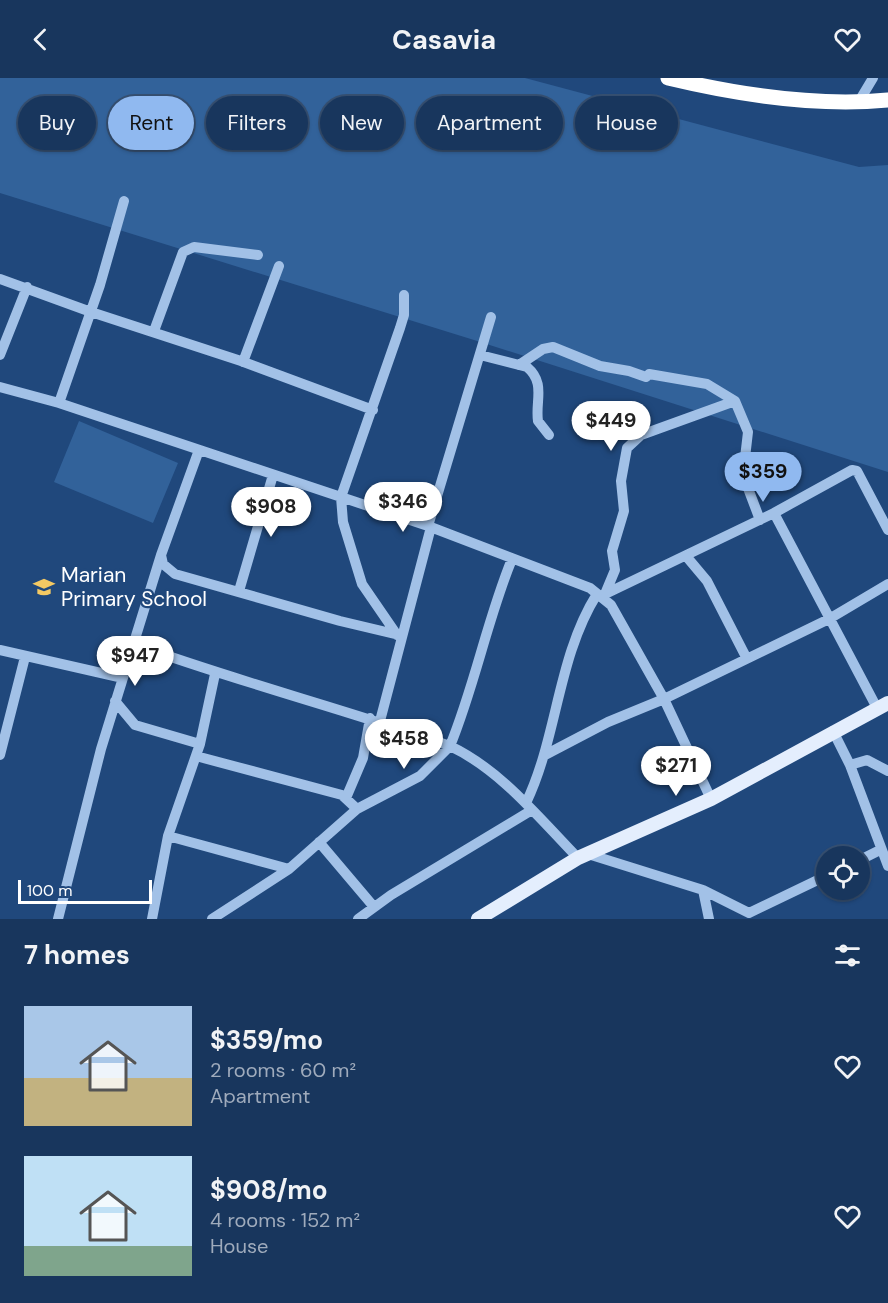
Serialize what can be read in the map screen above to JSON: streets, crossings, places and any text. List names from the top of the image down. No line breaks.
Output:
{"places":{"school or university":["Marian Primary School"]},"scale_bar":"100 m","page":{"header":"Casavia","chip":["Buy","Rent","Filters","New","Apartment","House"],"price":["$449","$359","$346","$908","$947","$458","$271"],"scale":"100 m","heading":"7 homes","list":[{"name":"$359/mo","note":"2 rooms · 60 m² · Apartment"},{"name":"$908/mo","note":"4 rooms · 152 m² · House"}]}}
